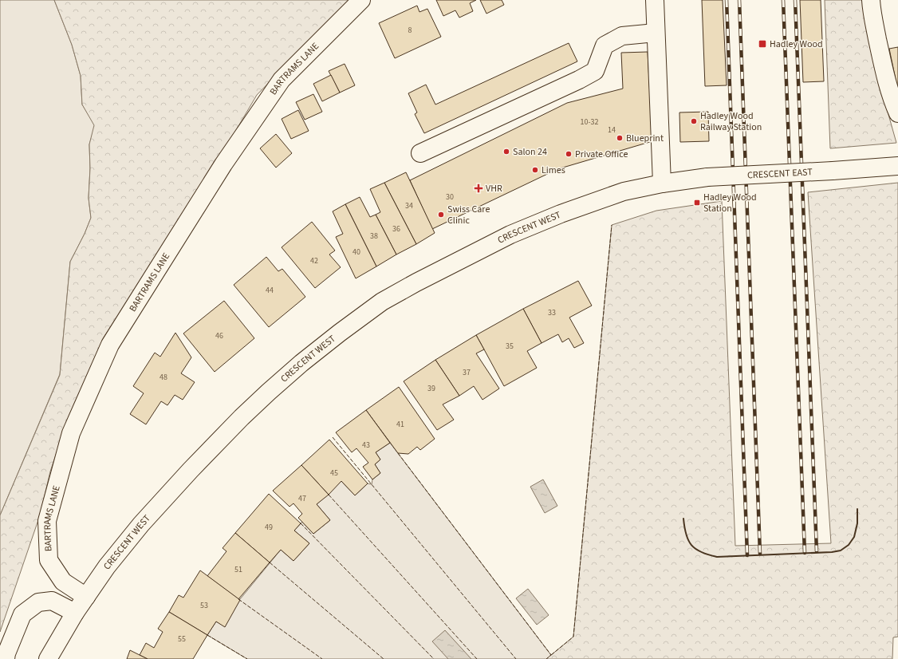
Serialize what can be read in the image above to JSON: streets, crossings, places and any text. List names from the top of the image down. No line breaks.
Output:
{"streets":{"street":["BARTRAMS LANE","CRESCENT EAST","CRESCENT WEST"]},"crossings":[["BARTRAMS LANE","CRESCENT WEST"],["CRESCENT EAST","CRESCENT WEST"]],"places":{"transit":["Hadley Wood","Hadley Wood Station"],"other":["Hadley Wood Railway Station","Blueprint","Salon 24","Private Office","Limes","Swiss Care Clinic"],"health":["VHR"]},"house_numbers":["8","10-32","14","30","34","36","38","40","42","44","33","46","35","37","48","39","41","43","45","47","49","51","53","55"]}
